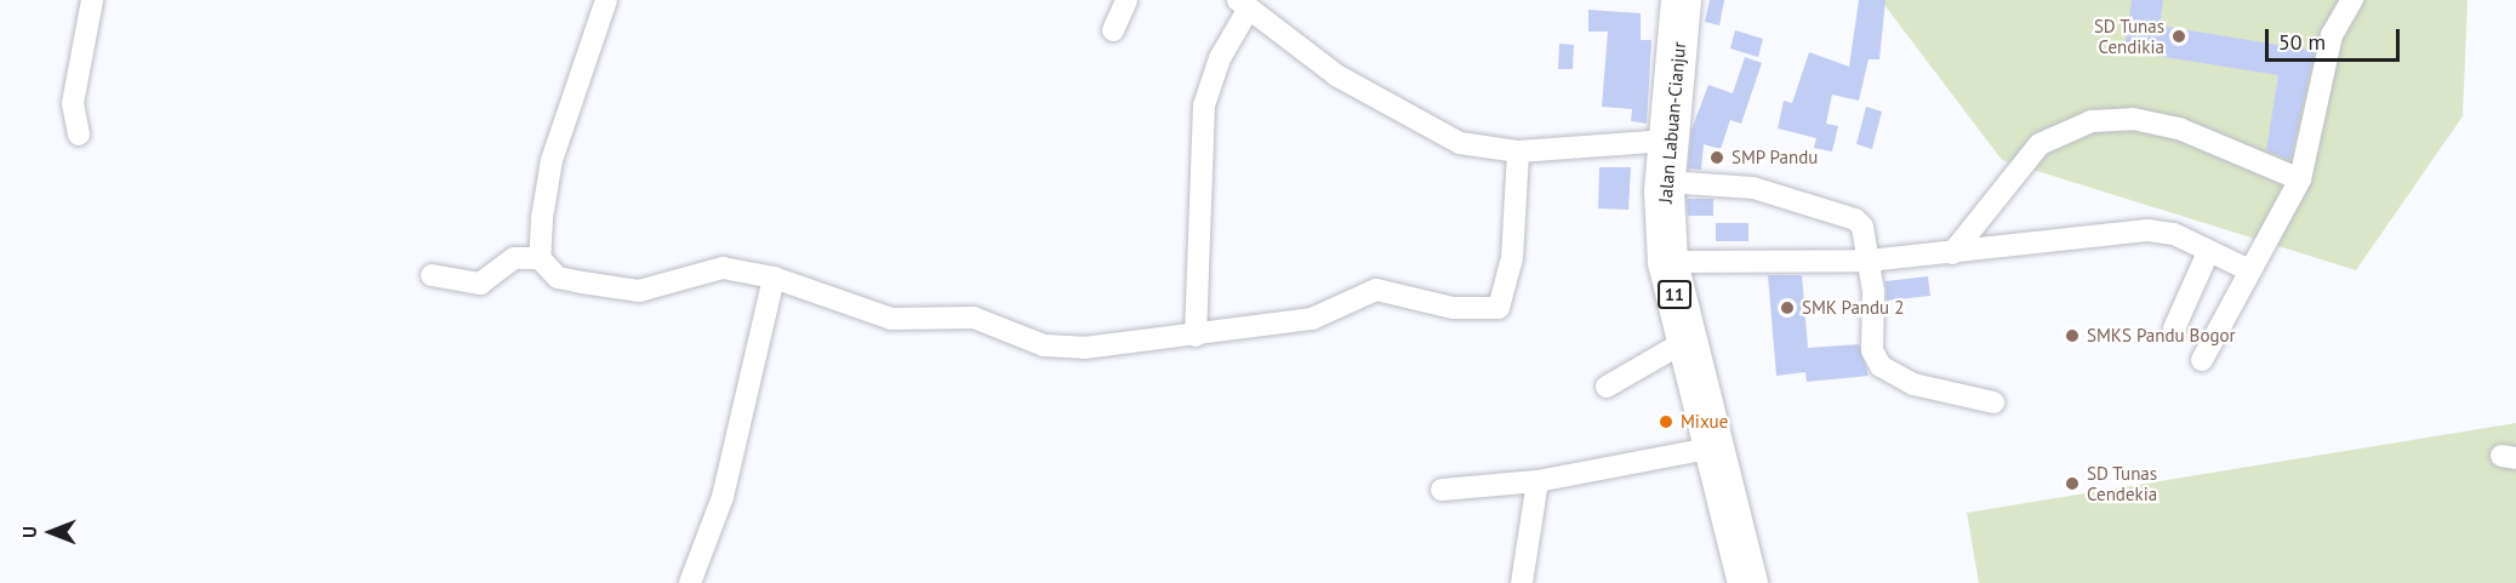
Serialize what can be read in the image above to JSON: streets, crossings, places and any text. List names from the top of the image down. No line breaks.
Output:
{"streets":{"highway":["Jalan Labuan-Cianjur","11"]},"places":["SD Tunas Cendikia","SMP Pandu","SMK Pandu 2","SMKS Pandu Bogor","Mixue","SD Tunas Cendekia"],"scale_bar":"50 m","north":"left"}
